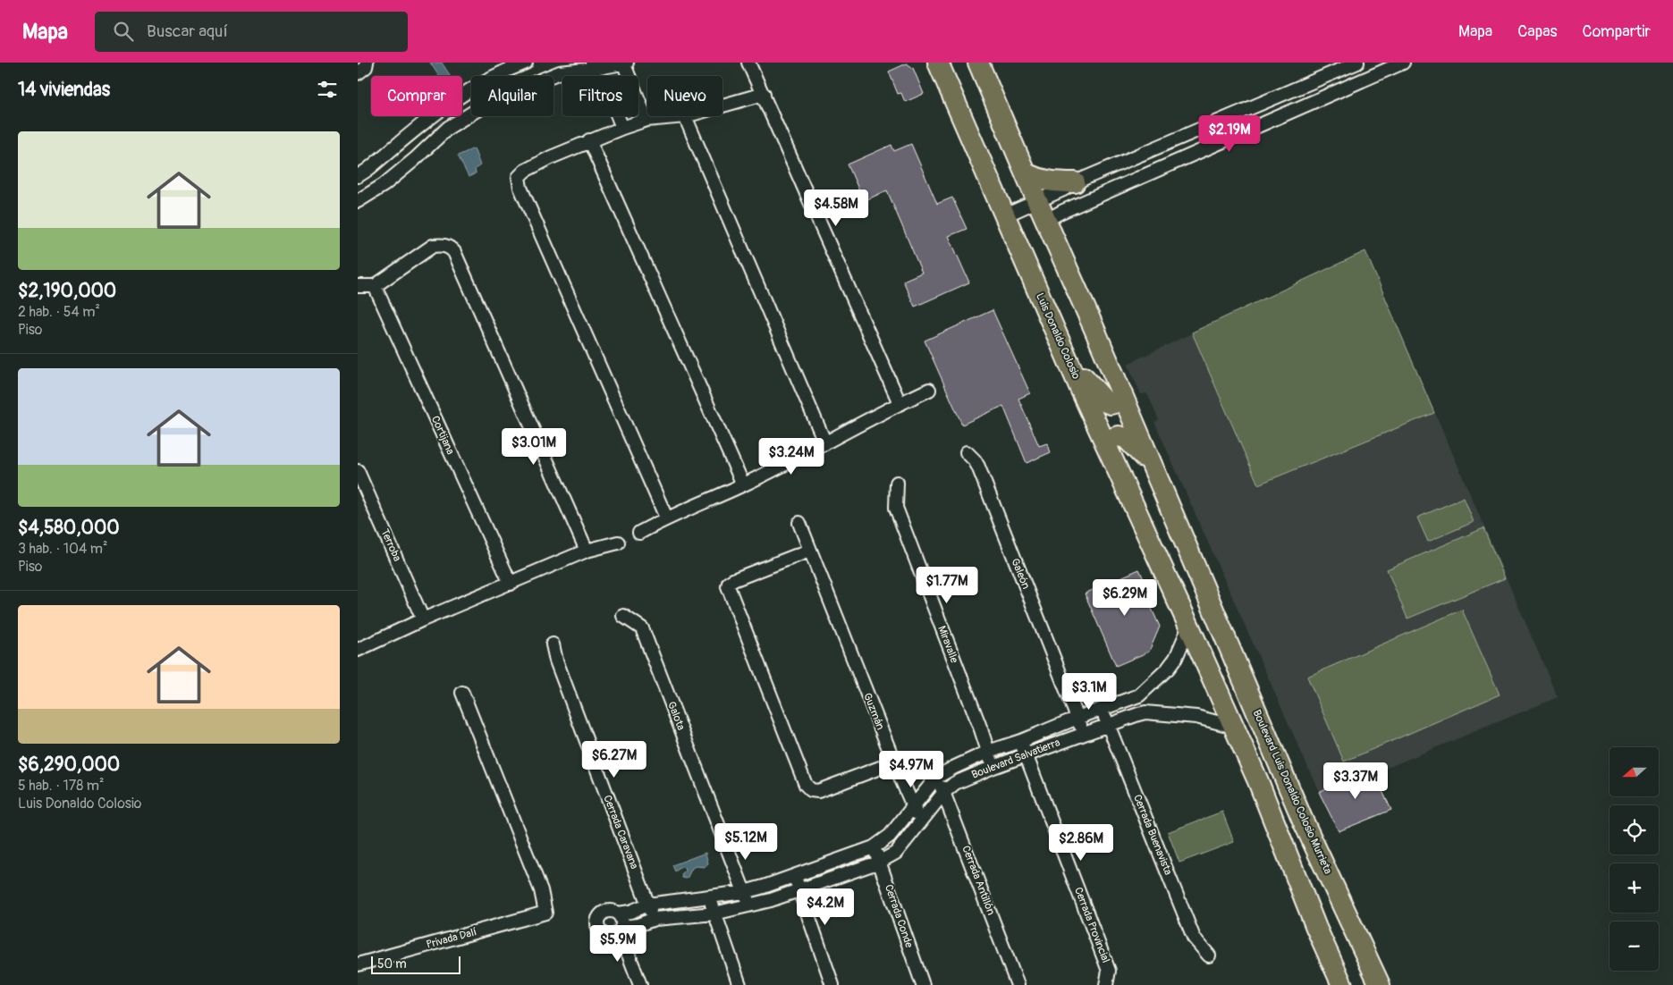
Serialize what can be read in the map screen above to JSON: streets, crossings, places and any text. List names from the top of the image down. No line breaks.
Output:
{"streets":{"main road":["Luis Donaldo Colosio","Boulevard Luis Donaldo Colosio Murrieta"],"street":["Cortijana","Terroba","Galeón","Miravalle","Guzmán","Galota","Boulevard Salvatierra","Cerrada Caravana","Cerrada Buenavista","Cerrada Antillón","Cerrada Conde","Cerrada Provincial","Privada Dalí"]},"crossings":[["Luis Donaldo Colosio","Boulevard Salvatierra"],["Galeón","Boulevard Salvatierra"],["Miravalle","Boulevard Salvatierra"],["Guzmán","Boulevard Salvatierra"],["Galota","Boulevard Salvatierra"],["Boulevard Salvatierra","Cerrada Caravana"],["Boulevard Salvatierra","Cerrada Buenavista"],["Boulevard Salvatierra","Cerrada Antillón"],["Boulevard Salvatierra","Cerrada Conde"],["Boulevard Salvatierra","Cerrada Provincial"]],"scale_bar":"50 m","north":"left","page":{"header":"Mapa","search":"Buscar aquí","nav":["Mapa","Capas","Compartir"],"heading":"14 viviendas","chip":["Comprar","Alquilar","Filtros","Nuevo"],"price":["$2.19M","$4.58M","$3.01M","$3.24M","$1.77M","$6.29M","$3.1M","$6.27M","$4.97M","$3.37M","$5.12M","$2.86M","$4.2M","$5.9M"],"list":[{"name":"$2,190,000","note":"2 hab. · 54 m² · Piso"},{"name":"$4,580,000","note":"3 hab. · 104 m² · Piso"},{"name":"$6,290,000","note":"5 hab. · 178 m² · Luis Donaldo Colosio"}],"map_buttons":["+","−"],"scale":"50 m"}}
